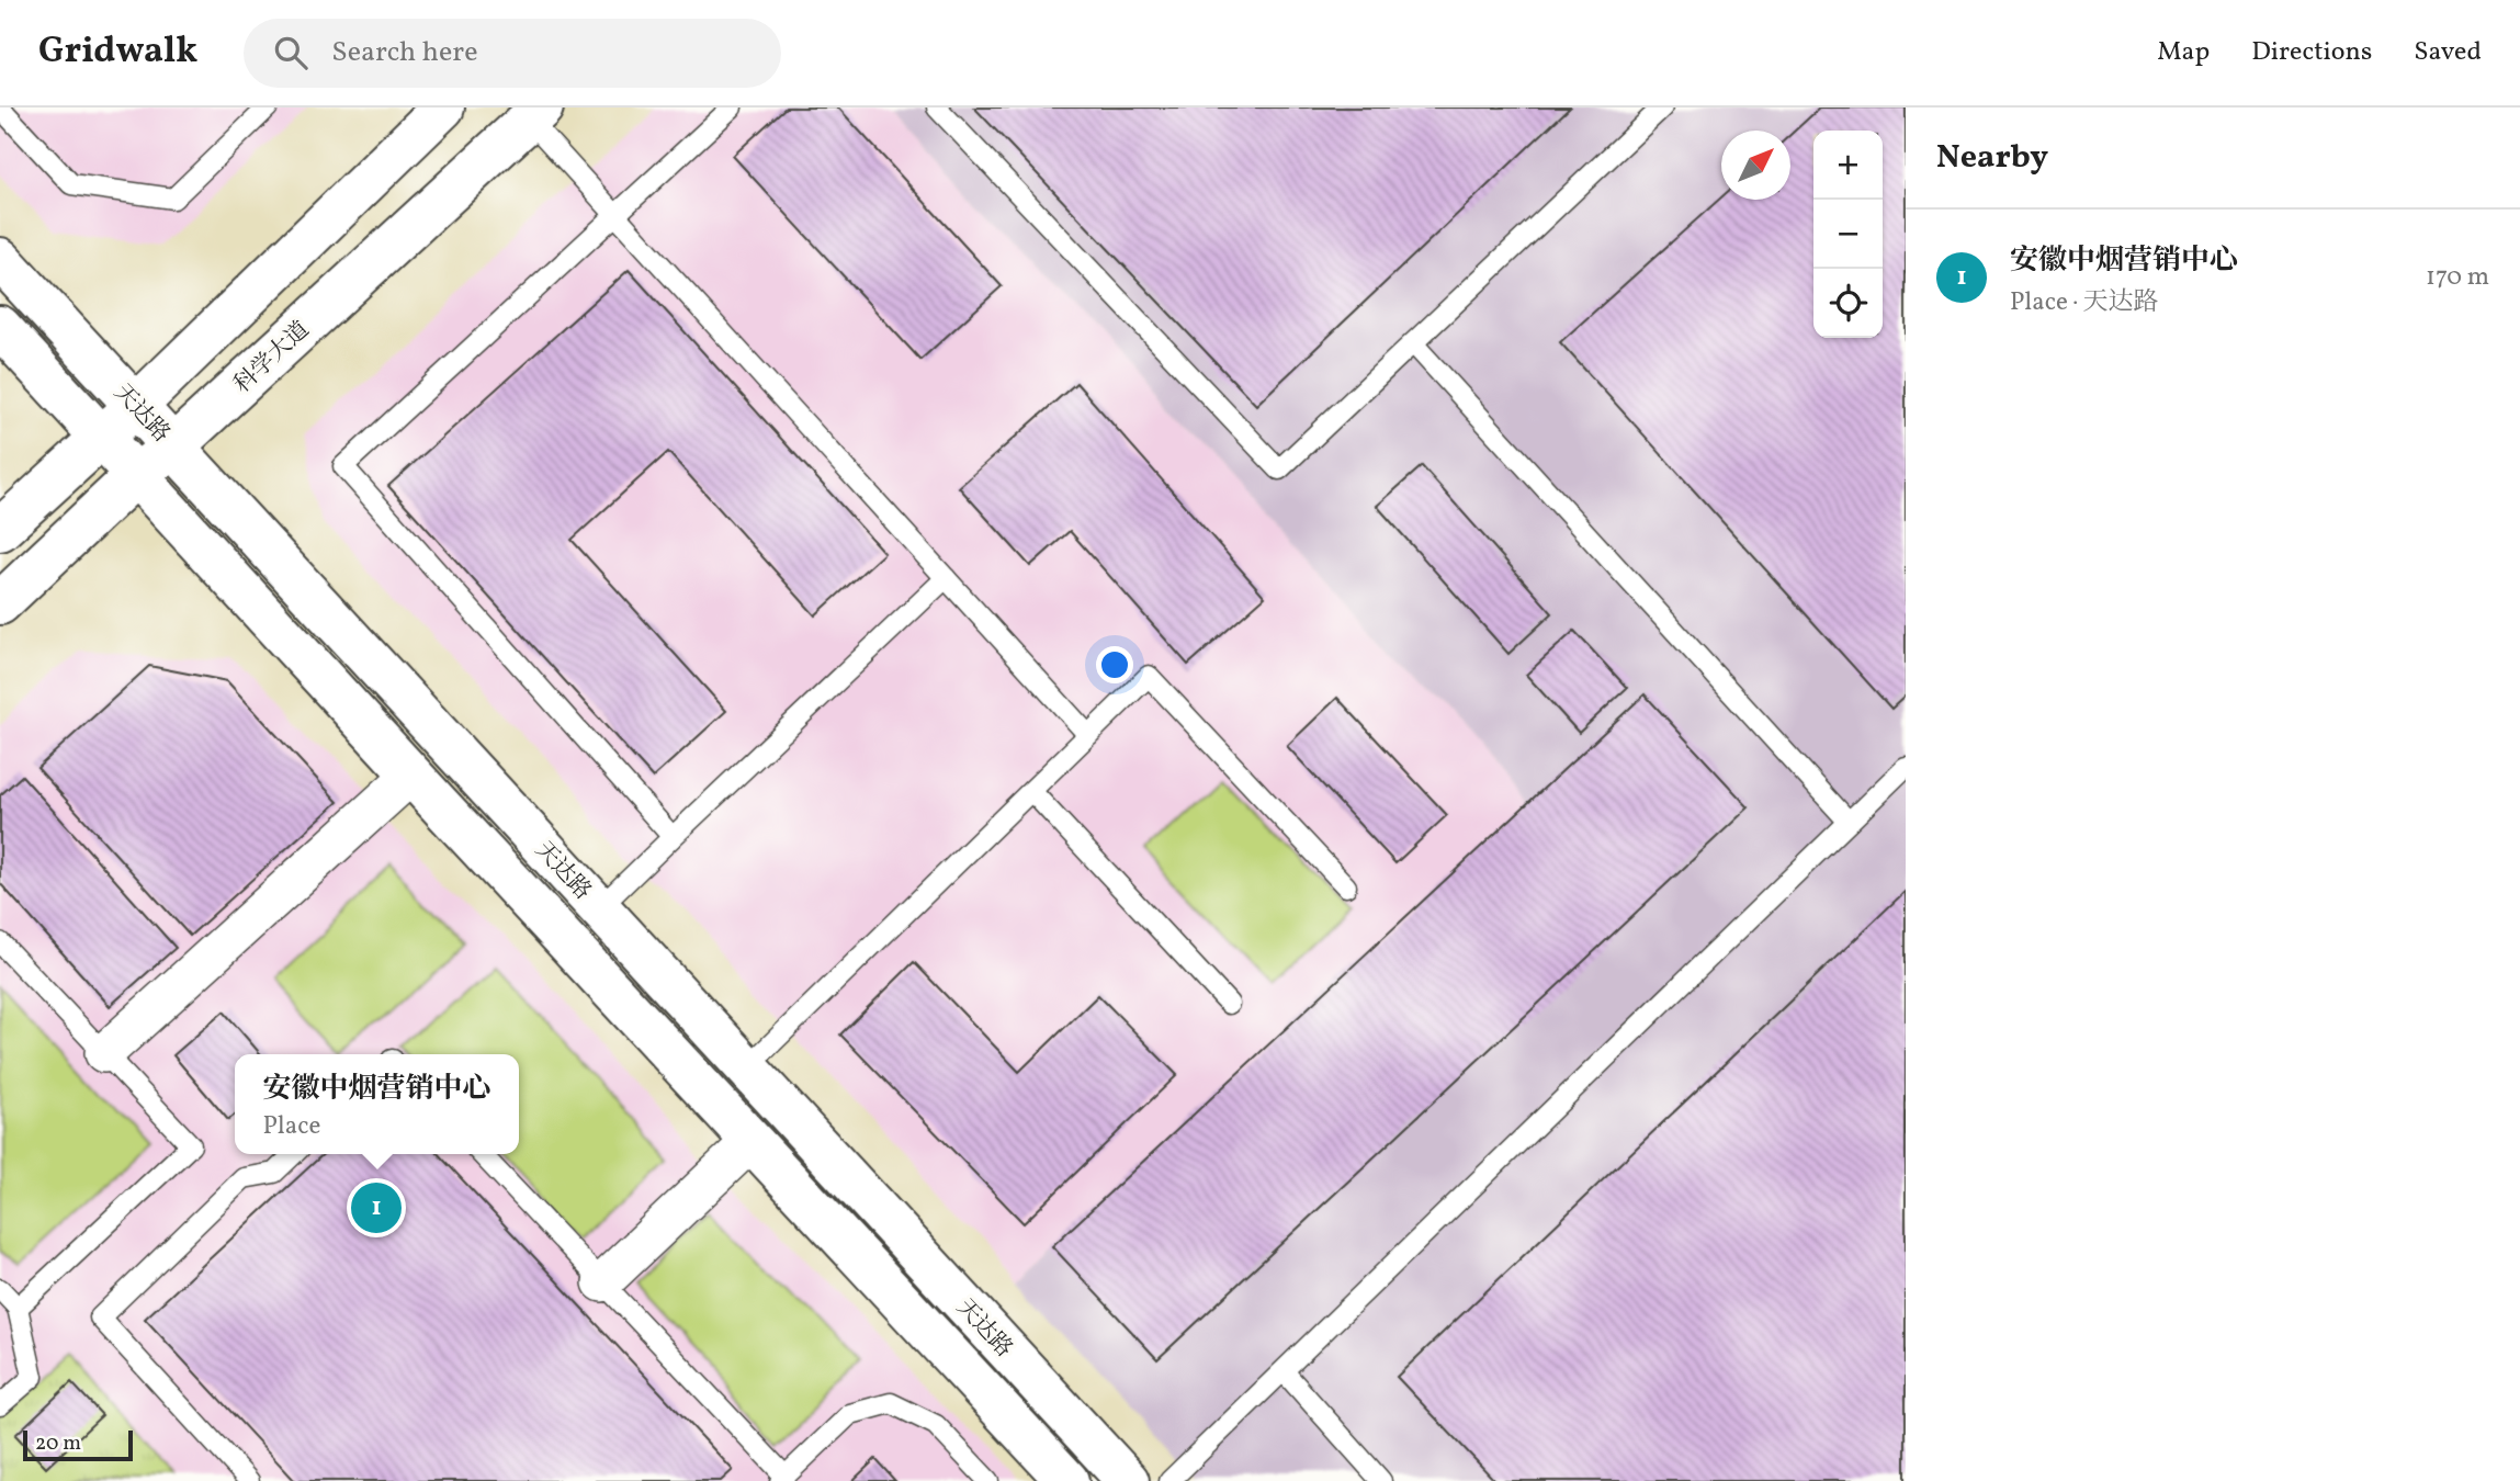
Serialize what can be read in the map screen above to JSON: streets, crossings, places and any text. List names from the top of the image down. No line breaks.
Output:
{"streets":{"street":["科学大道","天达路"]},"crossings":[["科学大道","天达路"]],"scale_bar":"20 m","north":"top right","page":{"header":"Gridwalk","search":"Search here","nav":["Map","Directions","Saved"],"heading":"Nearby","map_buttons":["+","−"],"list":[{"mark":"1","name":"安徽中烟营销中心","note":"Place · 天达路","value":"170 m"}],"popup":["安徽中烟营销中心","Place"],"pins":"1","scale":"20 m"}}
